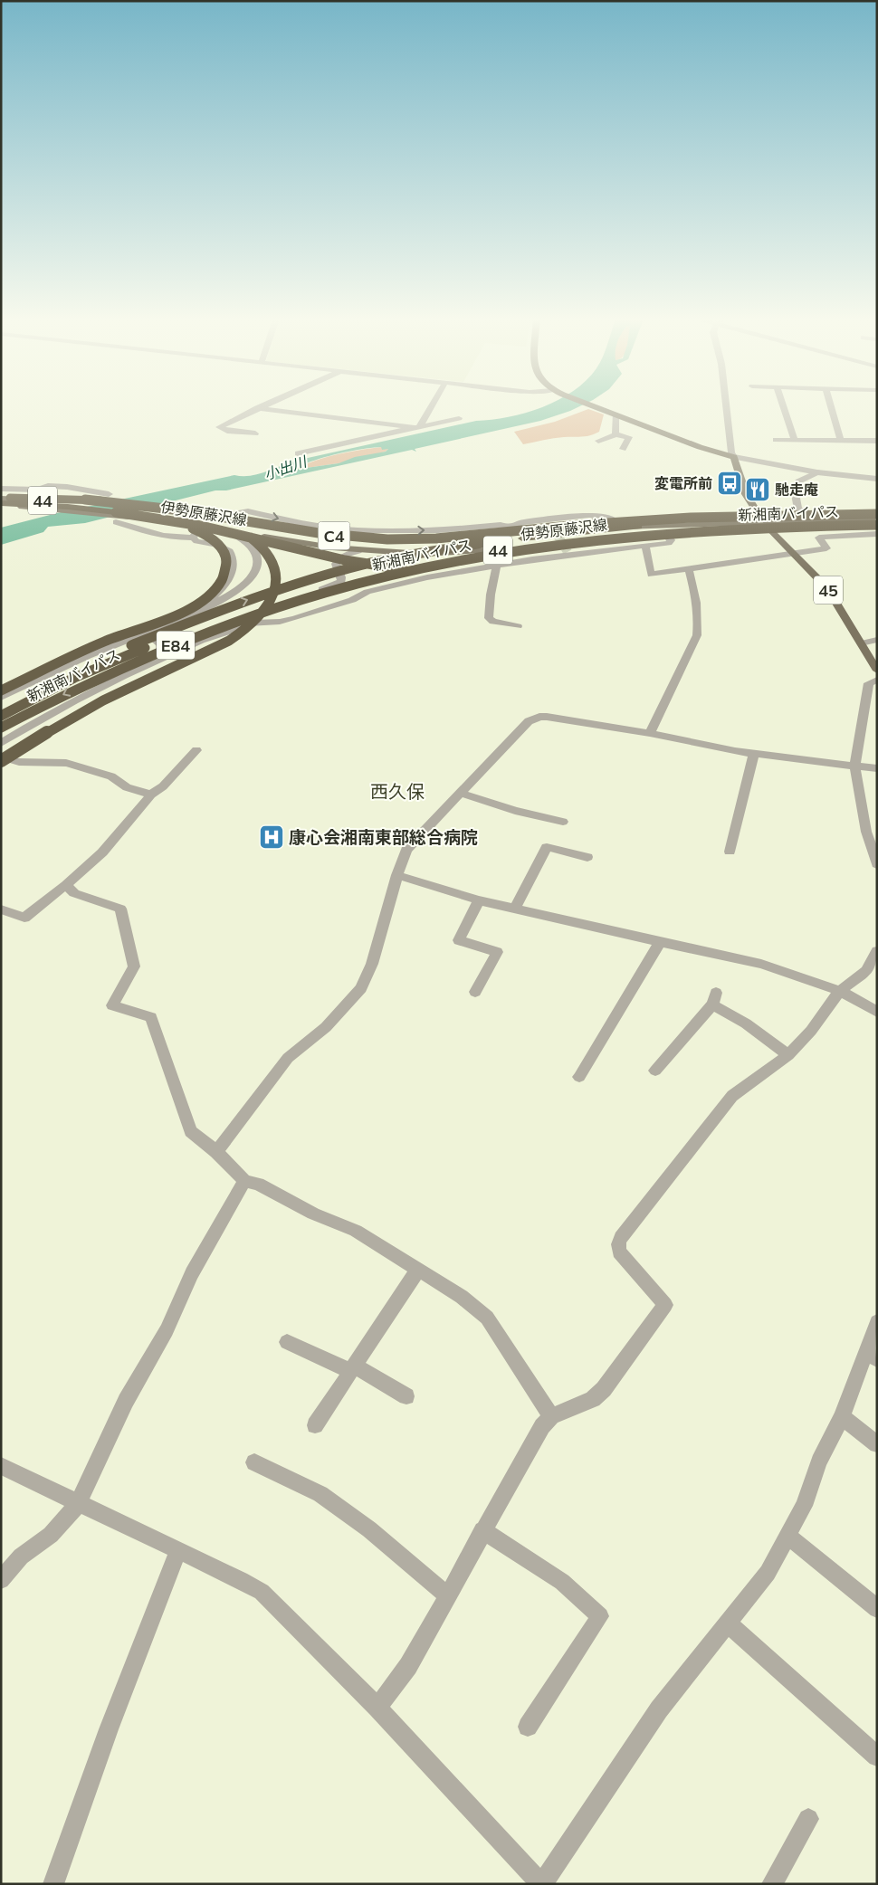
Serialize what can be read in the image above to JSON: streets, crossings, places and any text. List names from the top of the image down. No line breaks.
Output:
{"streets":{"highway":["新湘南バイパス","C4","E84"],"main road":["44","伊勢原藤沢線","45"]},"crossings":[["44","伊勢原藤沢線"],["44","C4"],["伊勢原藤沢線","新湘南バイパス"],["伊勢原藤沢線","C4"],["伊勢原藤沢線","45"]],"districts":["西久保"],"water":["小出川"],"places":{"bus stop":["変電所前"],"restaurant":["馳走庵"],"hospital":["康心会湘南東部総合病院"]}}
